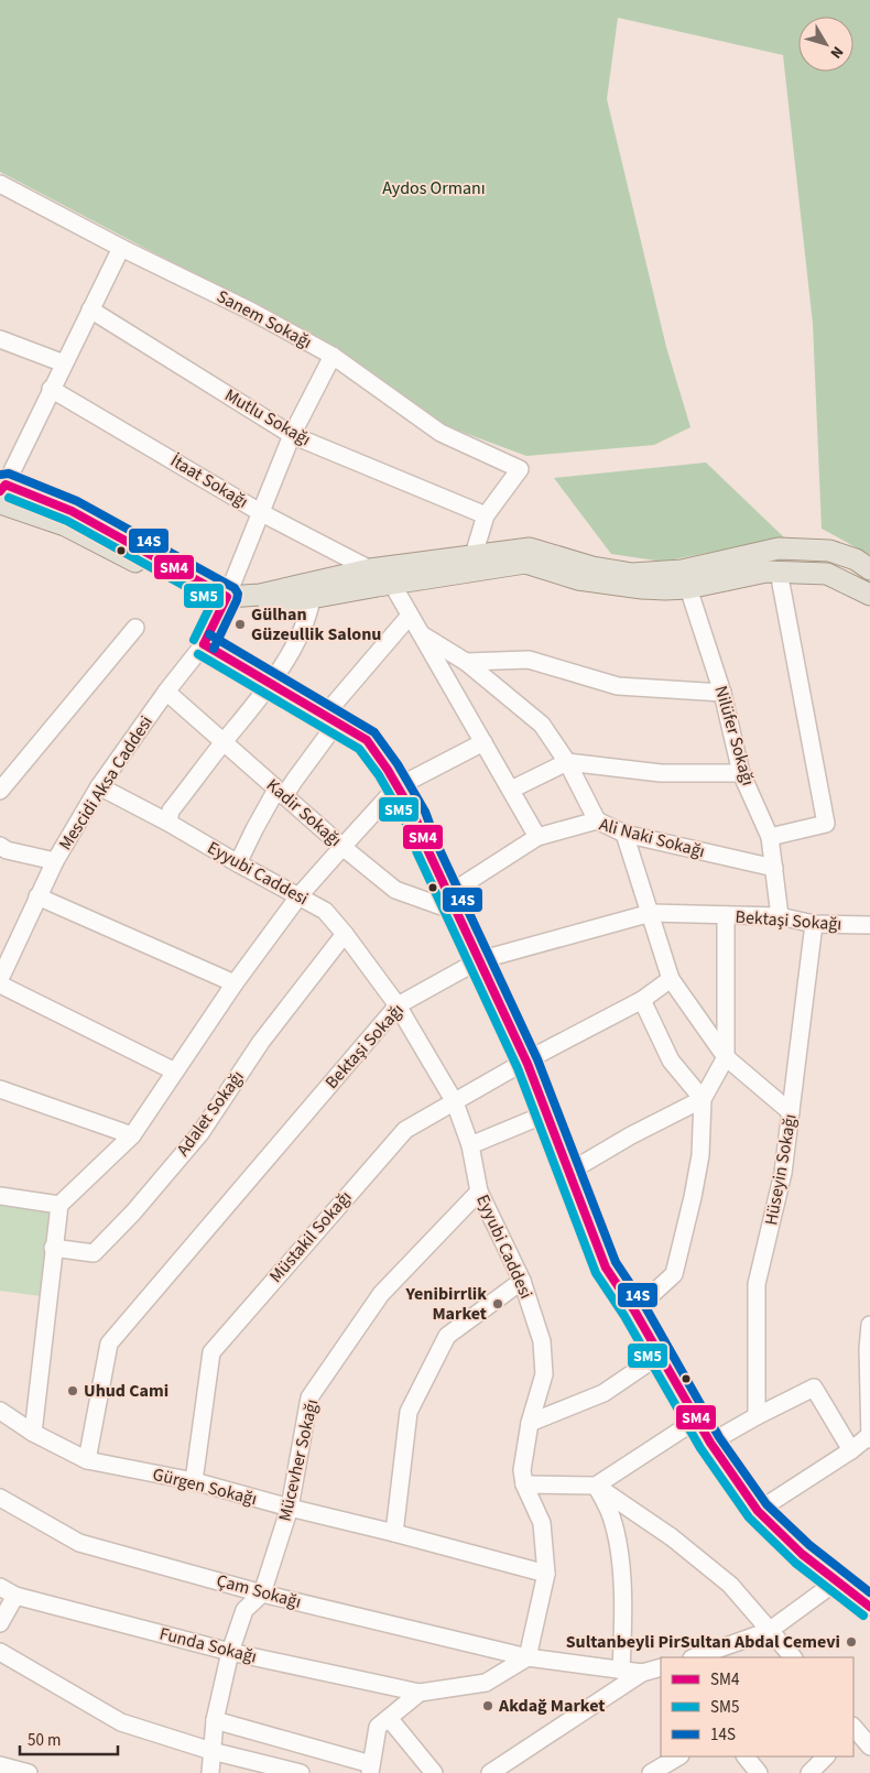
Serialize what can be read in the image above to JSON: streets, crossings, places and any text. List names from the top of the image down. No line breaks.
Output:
{"streets":{"street":["Sanem Sokağı","Mutlu Sokağı","İtaat Sokağı","Nilüfer Sokağı","Mescidi Aksa Caddesi","Kadir Sokağı","Ali Naki Sokağı","Eyyubi Caddesi","Bektaşi Sokağı","Adalet Sokağı","Hüseyin Sokağı","Müstakil Sokağı","Mücevher Sokağı","Gürgen Sokağı","Çam Sokağı","Funda Sokağı"]},"crossings":[["Sanem Sokağı","Mutlu Sokağı"],["Sanem Sokağı","Mescidi Aksa Caddesi"],["Mutlu Sokağı","Mescidi Aksa Caddesi"],["İtaat Sokağı","Mescidi Aksa Caddesi"],["Nilüfer Sokağı","Ali Naki Sokağı"],["Nilüfer Sokağı","Bektaşi Sokağı"],["Mescidi Aksa Caddesi","Kadir Sokağı"],["Mescidi Aksa Caddesi","Eyyubi Caddesi"],["Eyyubi Caddesi","Bektaşi Sokağı"],["Eyyubi Caddesi","Adalet Sokağı"],["Eyyubi Caddesi","Müstakil Sokağı"],["Eyyubi Caddesi","Mücevher Sokağı"],["Eyyubi Caddesi","Gürgen Sokağı"],["Eyyubi Caddesi","Çam Sokağı"],["Bektaşi Sokağı","Hüseyin Sokağı"],["Bektaşi Sokağı","Gürgen Sokağı"],["Müstakil Sokağı","Gürgen Sokağı"],["Mücevher Sokağı","Gürgen Sokağı"],["Mücevher Sokağı","Çam Sokağı"],["Mücevher Sokağı","Funda Sokağı"]],"parks":["Aydos Ormanı"],"places":["Gülhan Güzeullik Salonu","Yenibirrlik Market","Uhud Cami","Sultanbeyli PirSultan Abdal Cemevi","Akdağ Market"],"lines":["transit line 14S","transit line SM4","transit line SM5"],"legend":["SM4","SM5","14S"],"scale_bar":"50 m","north":"bottom right"}
